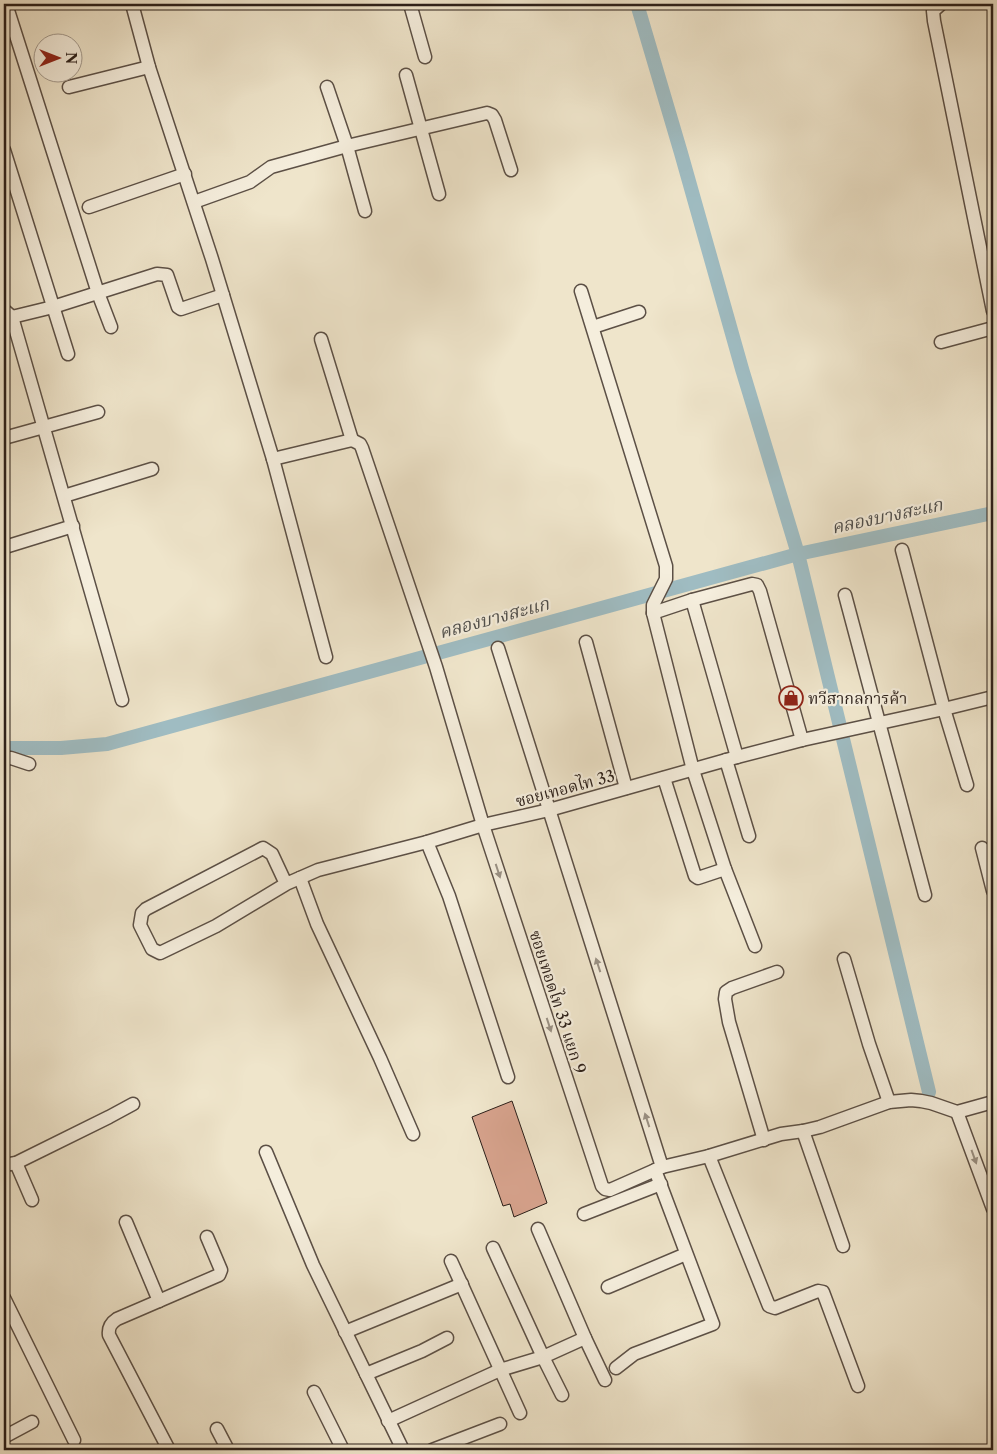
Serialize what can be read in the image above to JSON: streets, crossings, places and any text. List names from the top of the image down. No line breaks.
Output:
{"streets":{"street":["ซอยเทอดไท 33","ซอยเทอดไท 33 แยก 9"]},"crossings":[["ซอยเทอดไท 33","ซอยเทอดไท 33 แยก 9"]],"water":["คลองบางสะแก"],"places":{"shop":["ทวีสากลการค้า"]},"north":"right"}
